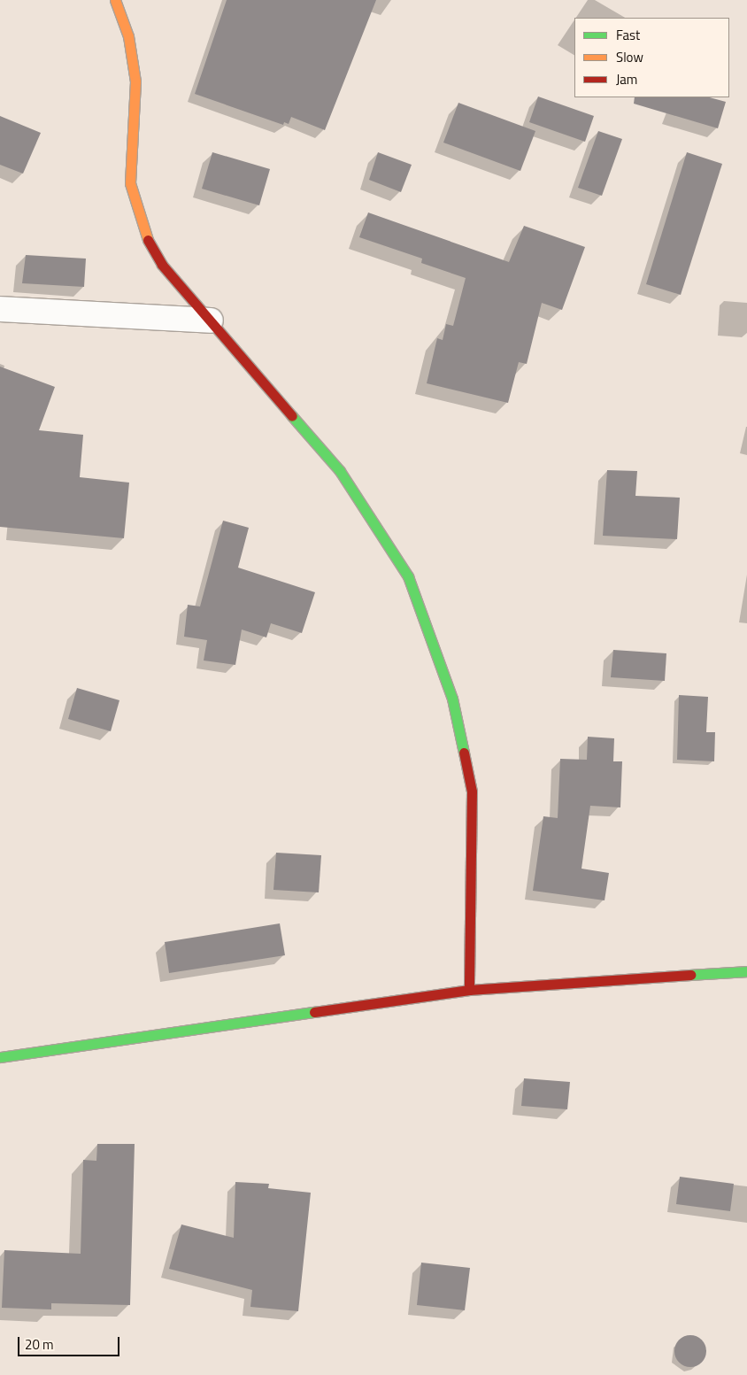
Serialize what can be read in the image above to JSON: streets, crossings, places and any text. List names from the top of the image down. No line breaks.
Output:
{"legend":["Fast","Slow","Jam"],"scale_bar":"20 m"}
